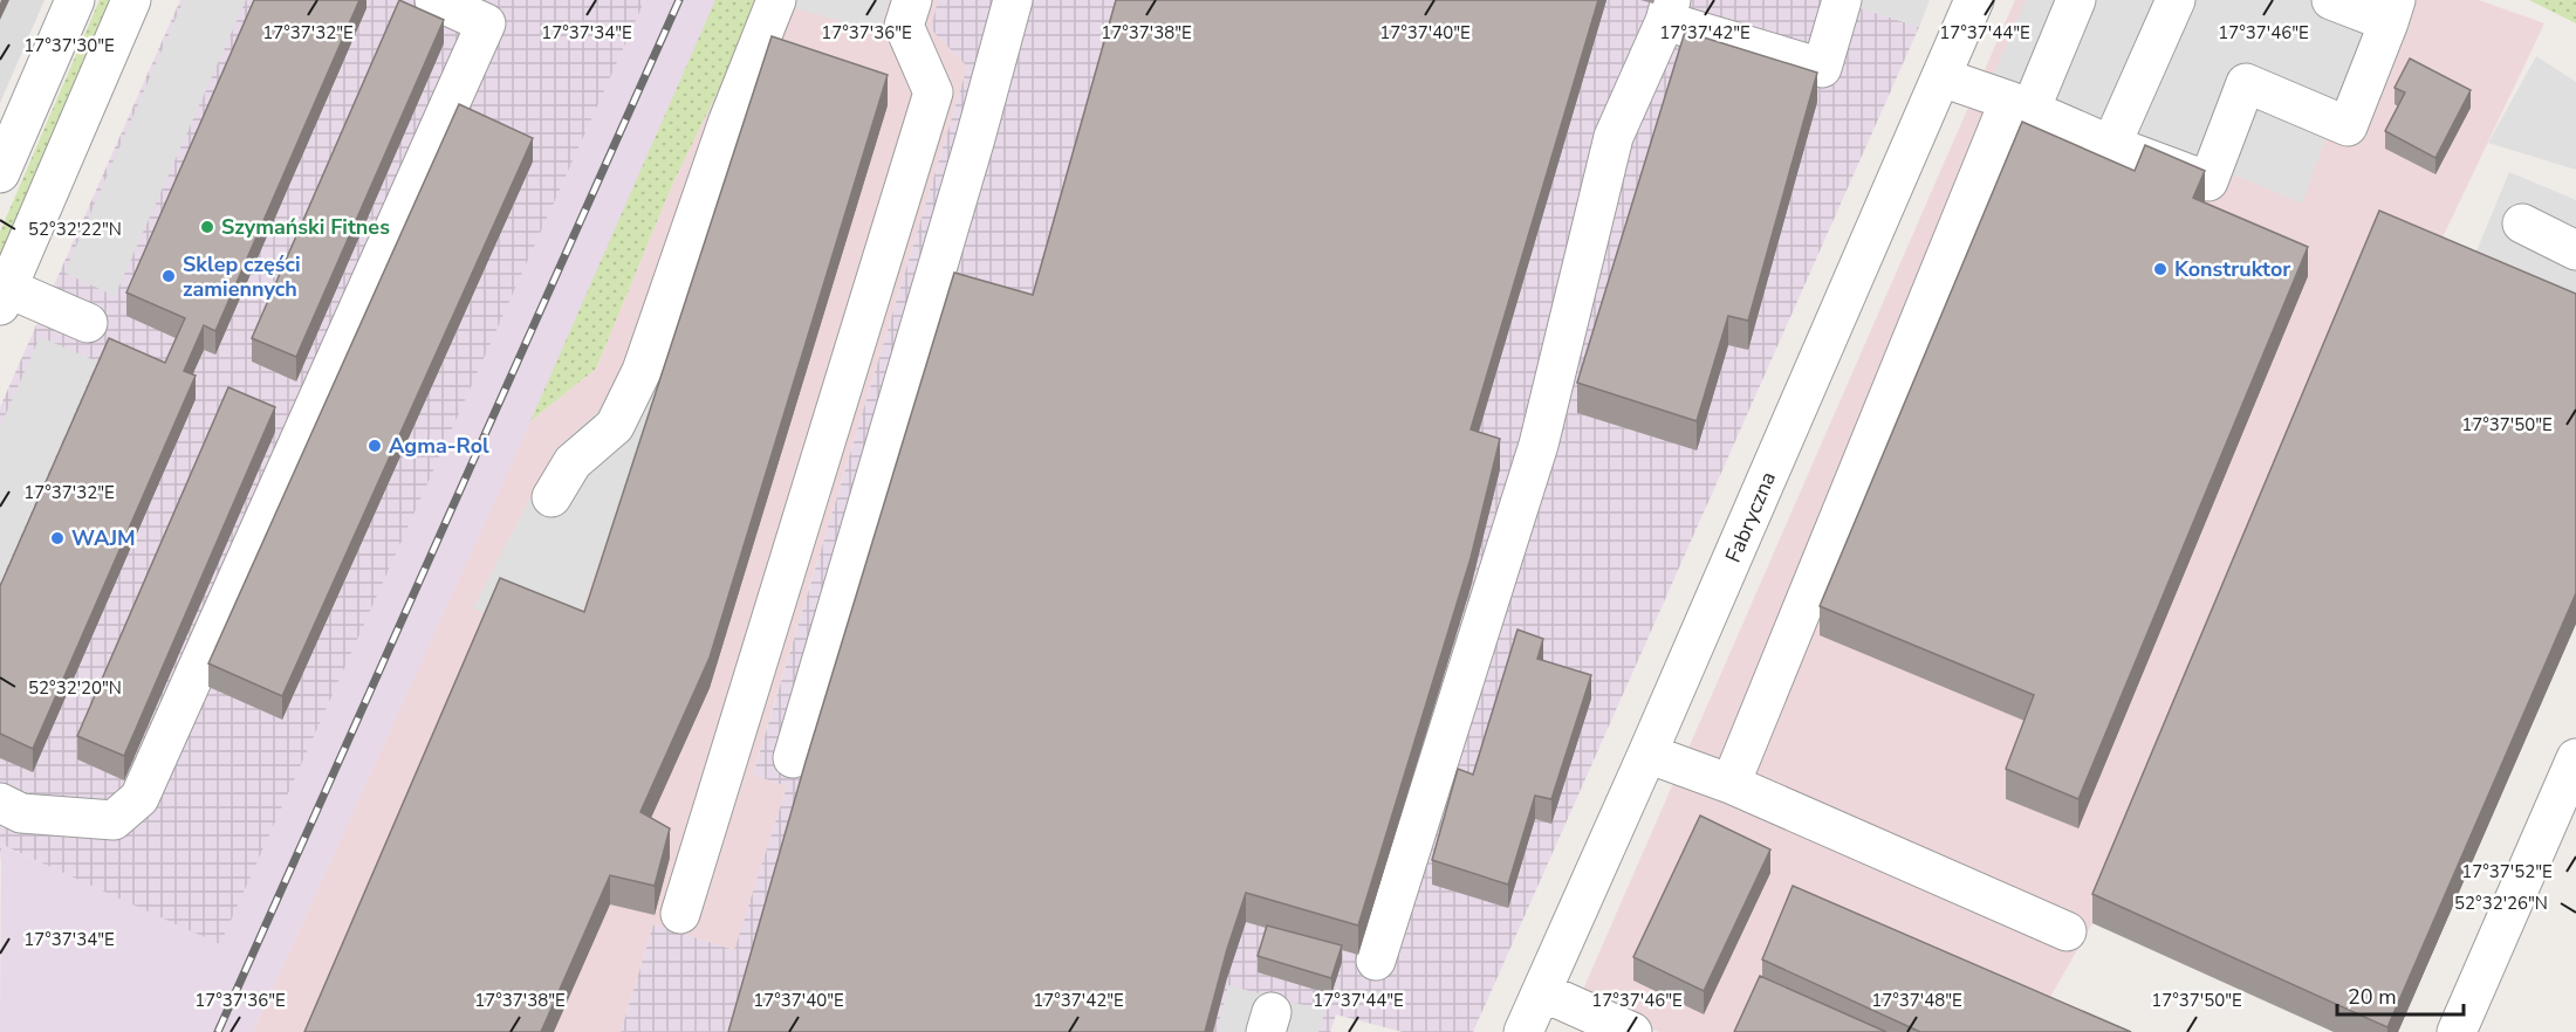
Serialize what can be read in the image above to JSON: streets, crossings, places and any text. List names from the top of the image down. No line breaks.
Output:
{"streets":{"street":["Fabryczna"]},"places":["Szymański Fitnes","Konstruktor","Sklep części zamiennych","Agma-Rol","WAJM"],"scale_bar":"20 m","coordinates":["17°37'32\"E","17°37'34\"E","17°37'36\"E","17°37'38\"E","17°37'40\"E","17°37'42\"E","17°37'44\"E","17°37'46\"E","17°37'30\"E","52°32'22\"N","17°37'50\"E","52°32'20\"N","17°37'52\"E","52°32'26\"N","17°37'48\"E"]}
